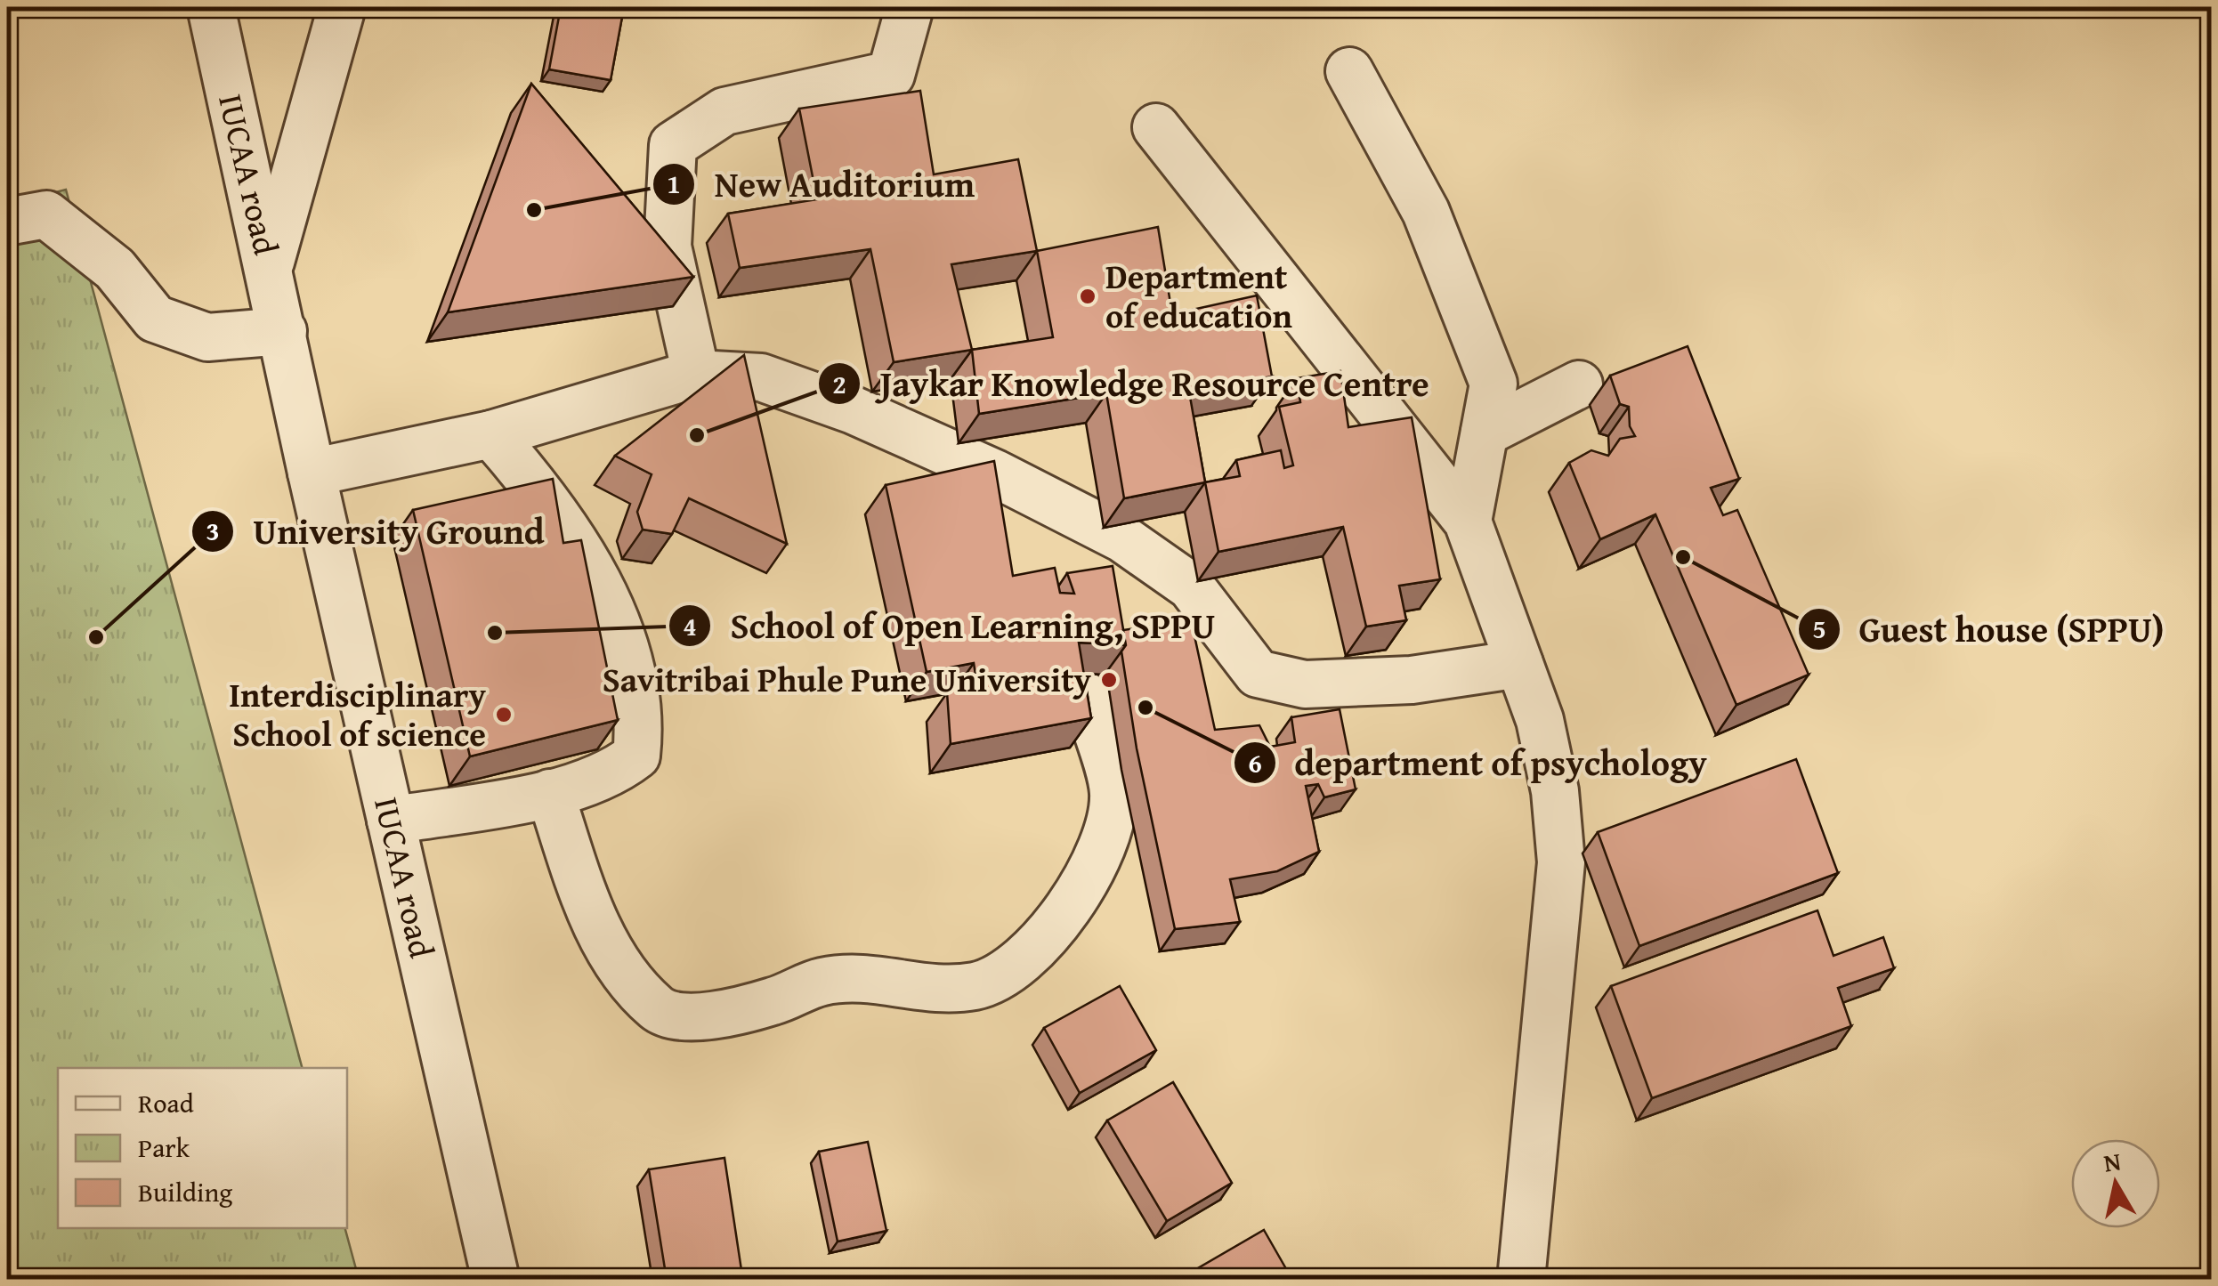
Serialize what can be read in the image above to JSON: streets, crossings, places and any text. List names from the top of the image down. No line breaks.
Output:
{"streets":{"lane":["IUCAA road"]},"places":["New Auditorium","Department of education","Jaykar Knowledge Resource Centre","Guest house (SPPU)","School of Open Learning, SPPU","University Ground","Savitribai Phule Pune University","department of psychology","Interdisciplinary School of science"],"legend":["Road","Park","Building"],"north":"top"}
